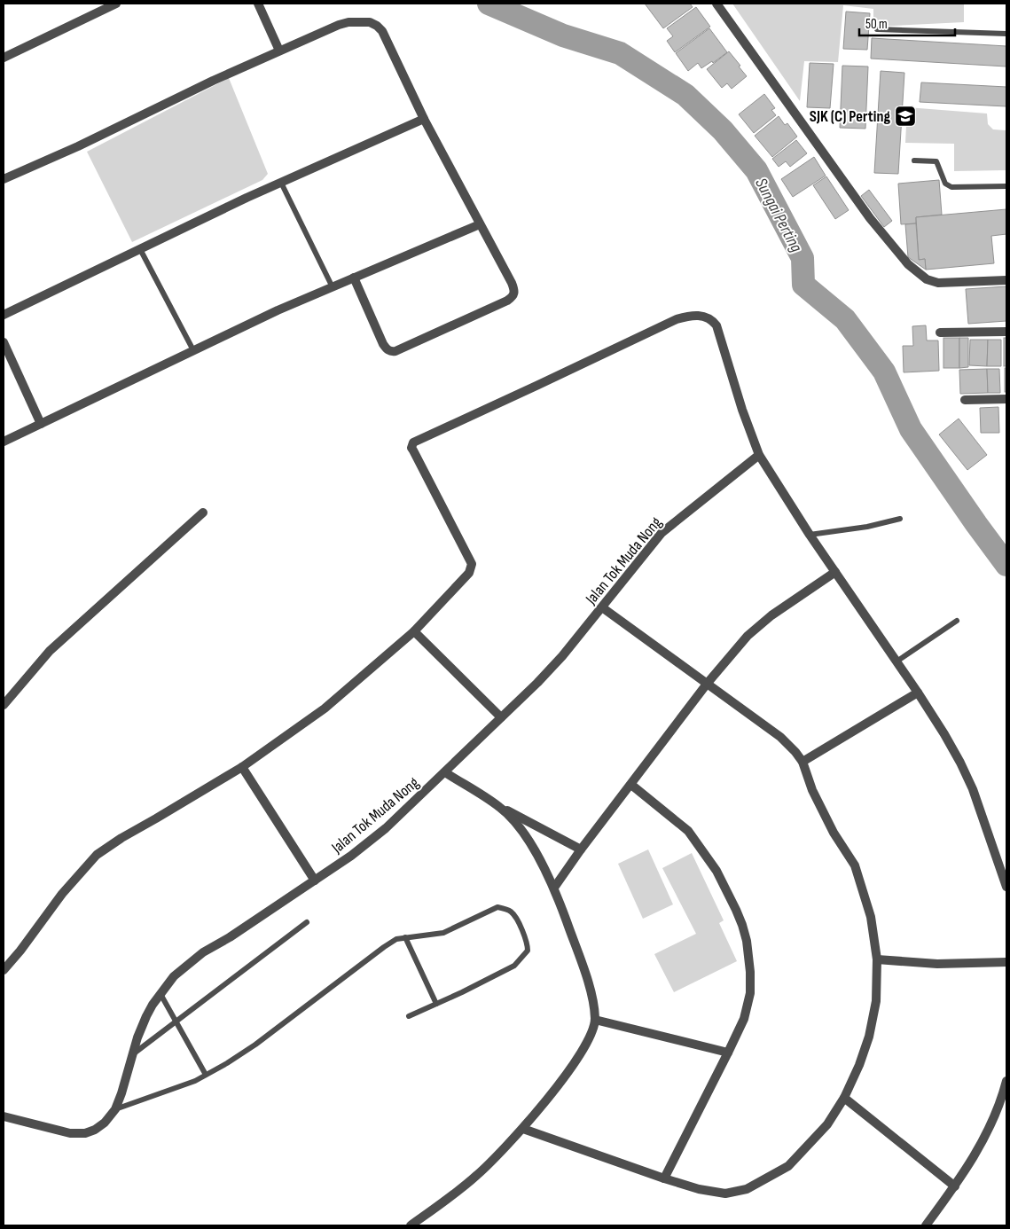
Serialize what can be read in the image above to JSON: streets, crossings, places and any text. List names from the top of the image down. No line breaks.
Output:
{"streets":{"street":["Jalan Tok Muda Nong"]},"water":["Sungai Perting"],"places":{"school or university":["SJK (C) Perting"]},"scale_bar":"50 m"}
